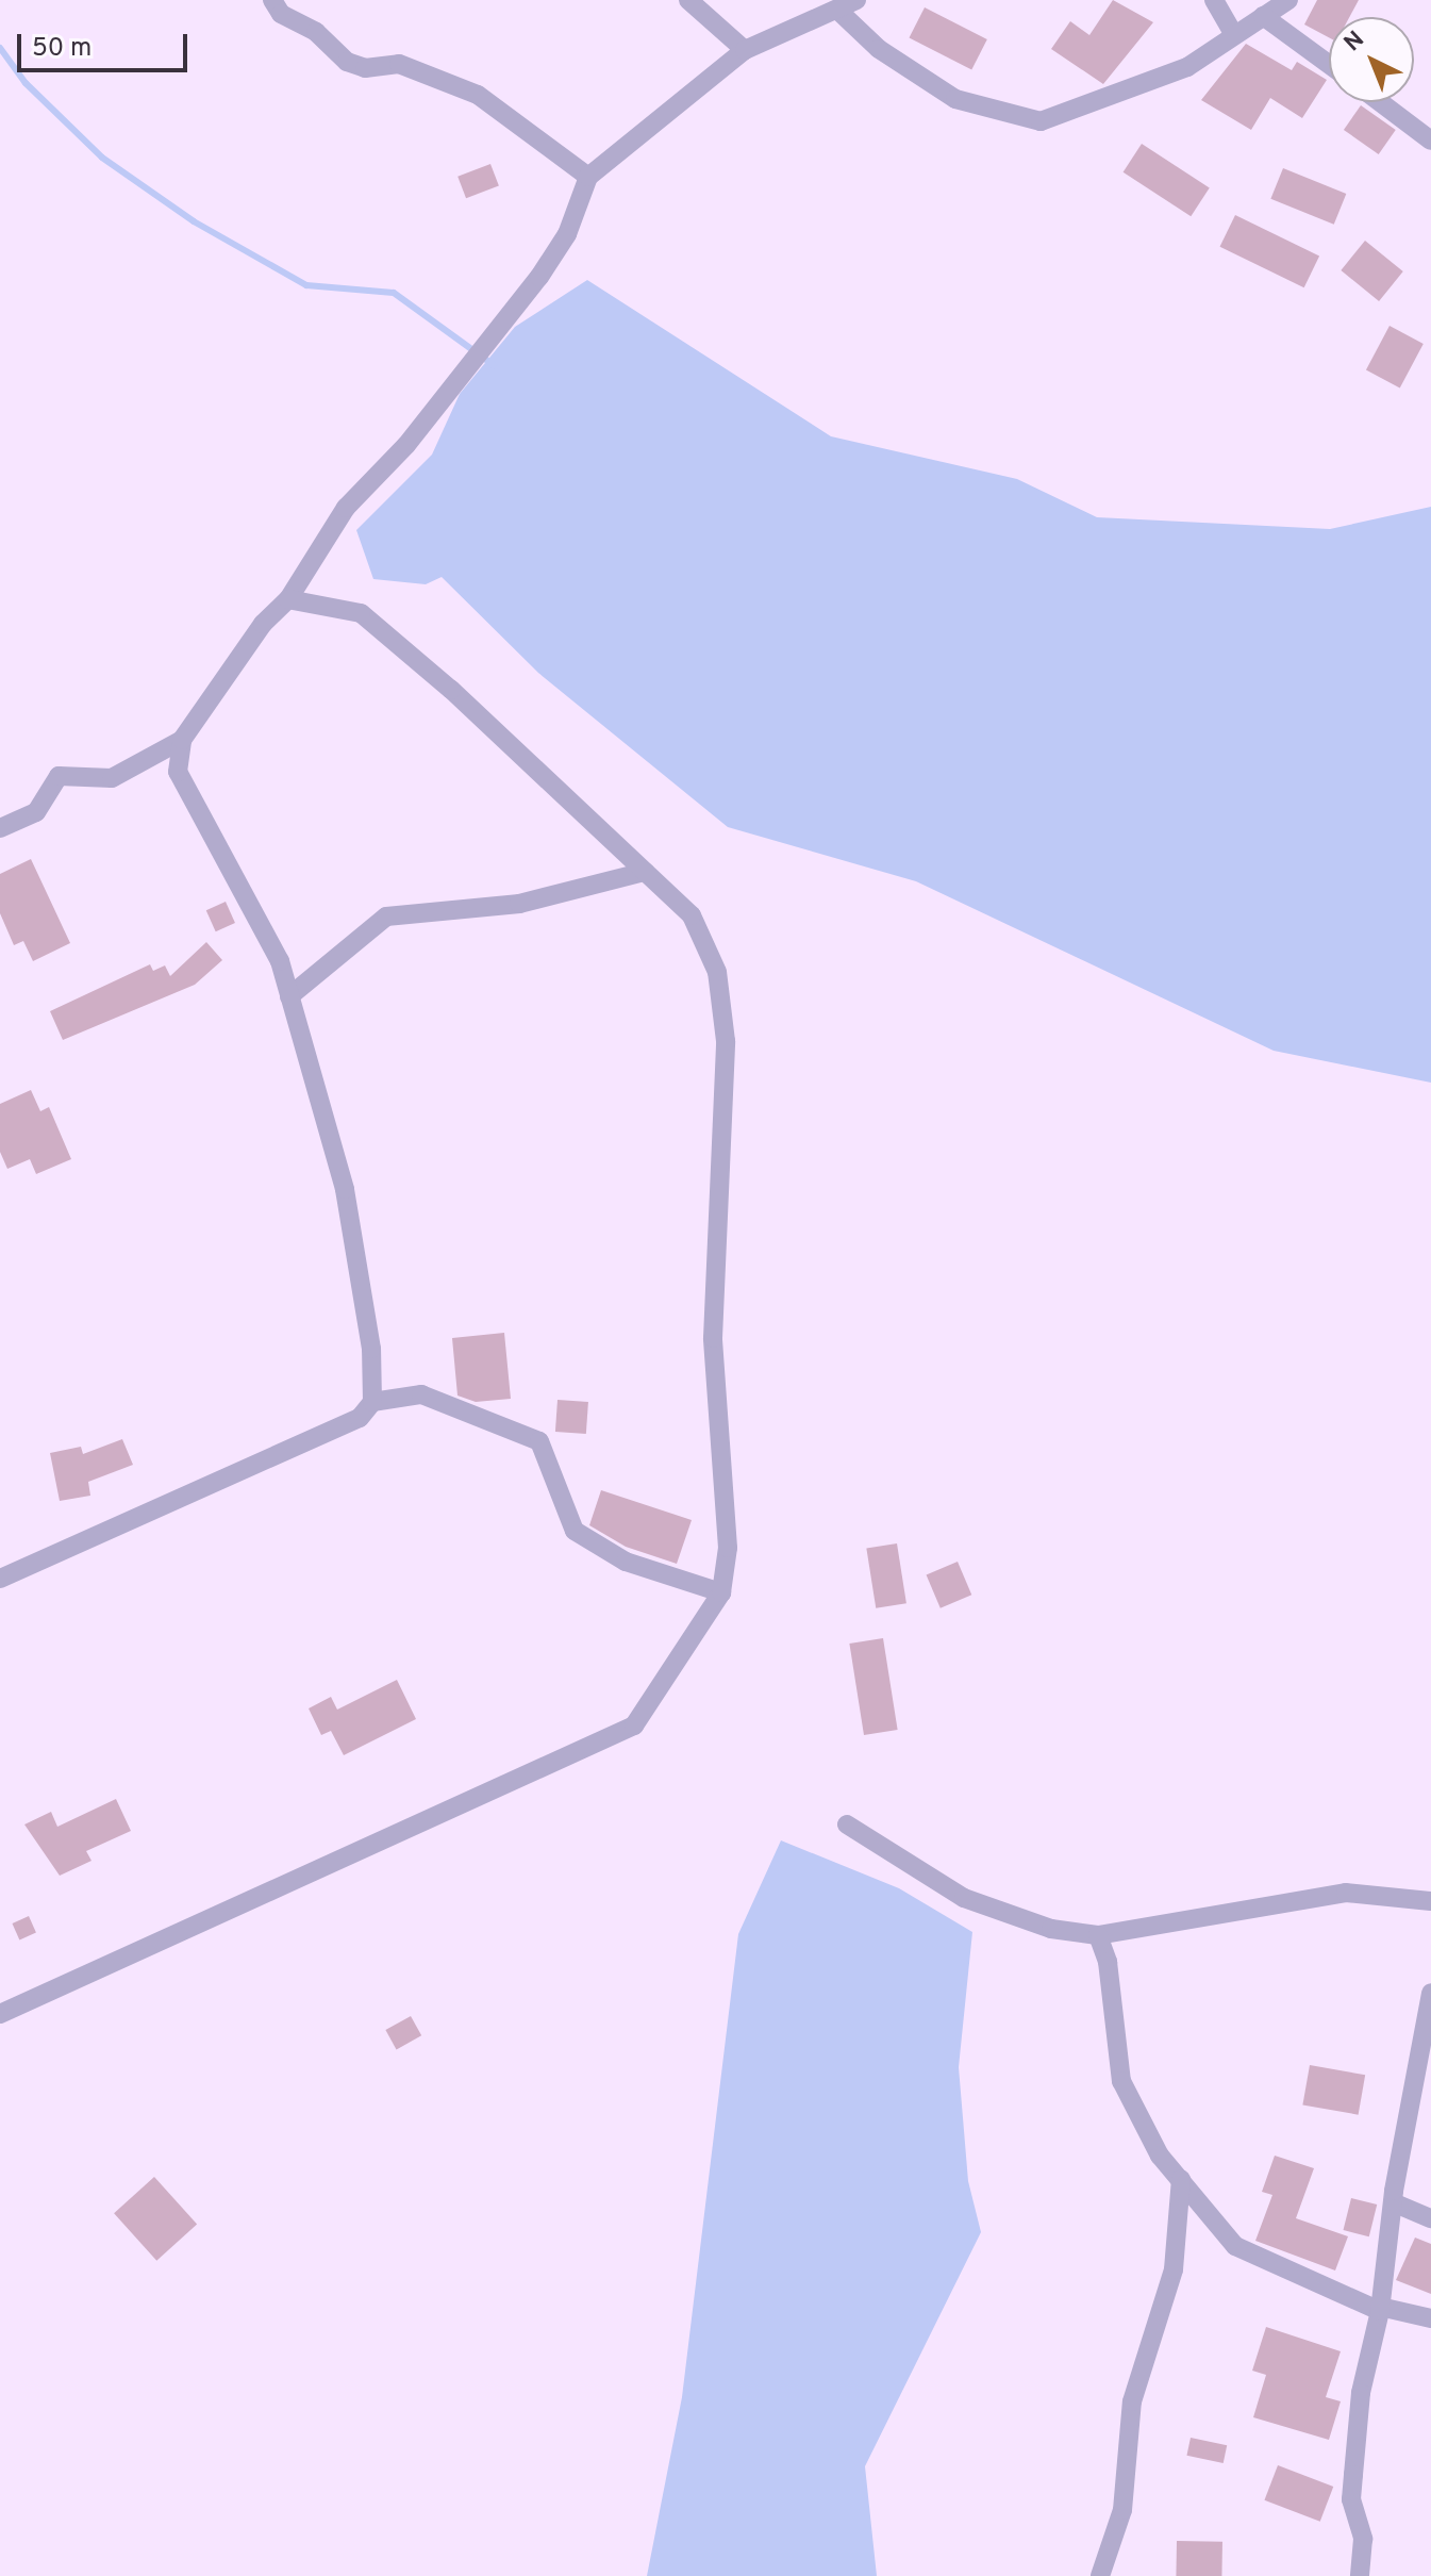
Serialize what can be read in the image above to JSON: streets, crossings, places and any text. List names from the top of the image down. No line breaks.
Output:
{"scale_bar":"50 m","north":"top left"}
